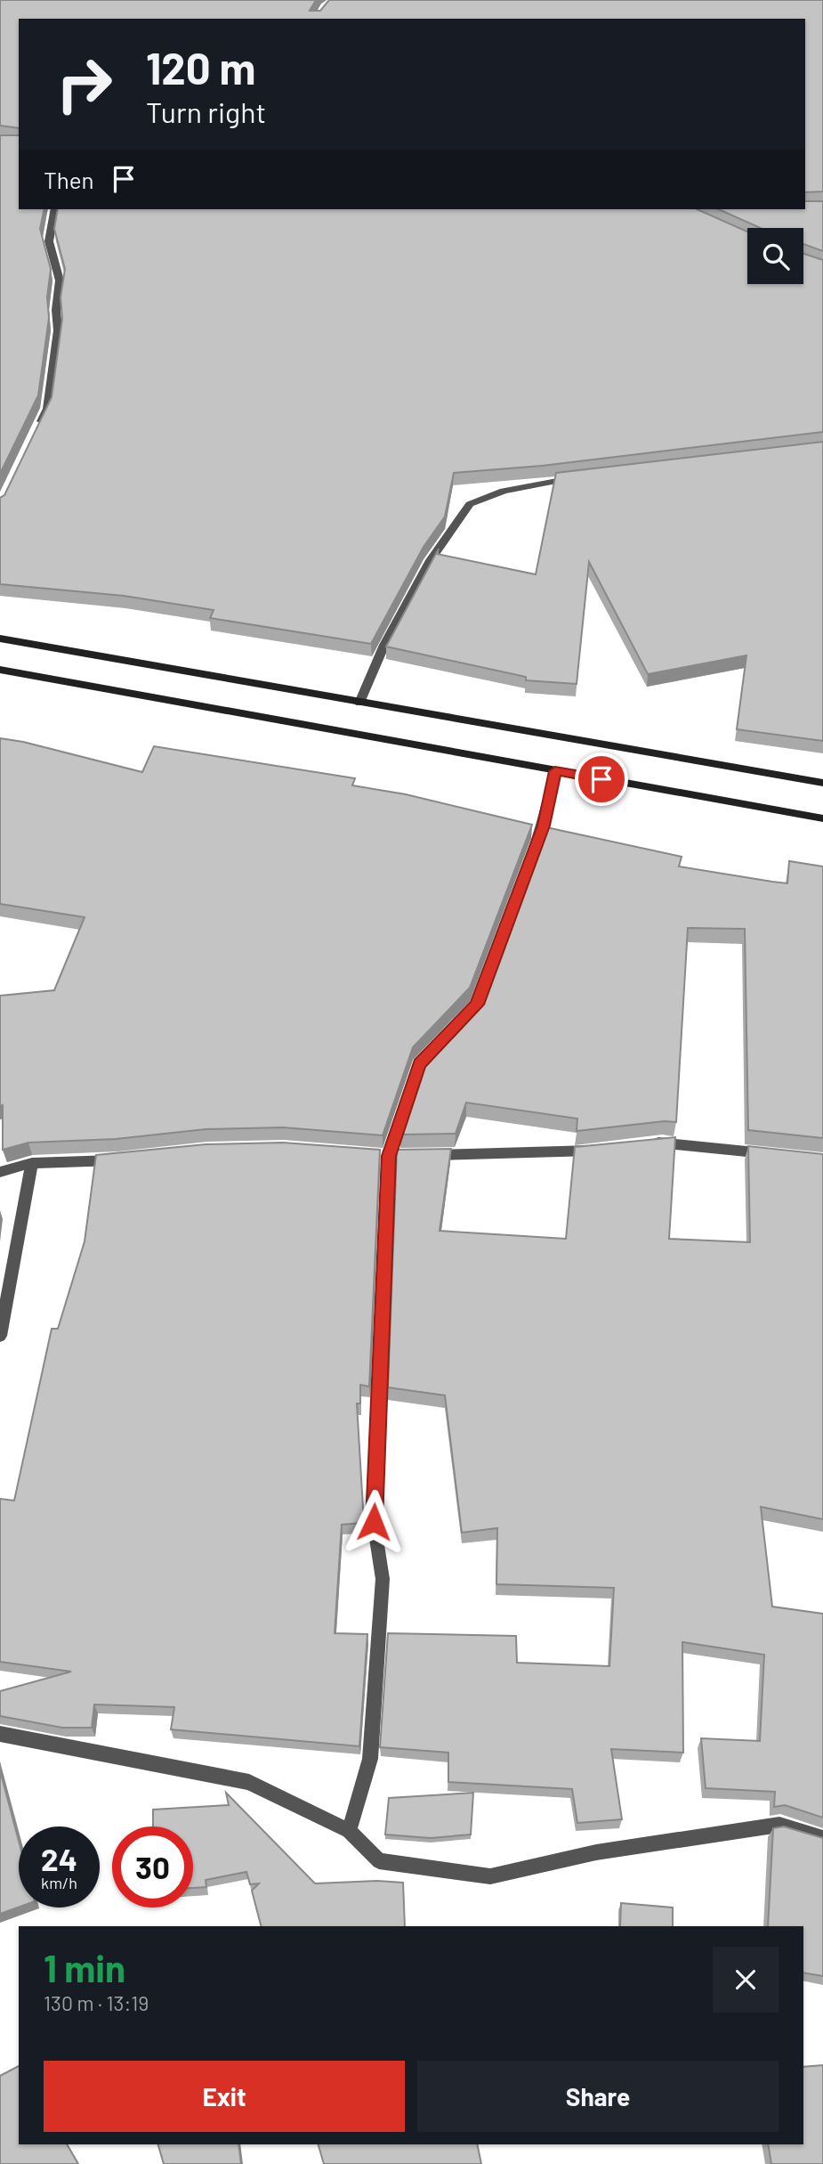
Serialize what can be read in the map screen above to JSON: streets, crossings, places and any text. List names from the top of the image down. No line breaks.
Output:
{"page":{"turn":["120 m","Turn right"],"then":"Then","speed":"24 km/h","limit":"30","heading":["1 min","130 m · 13:19"],"buttons":["Exit","Share"]}}
